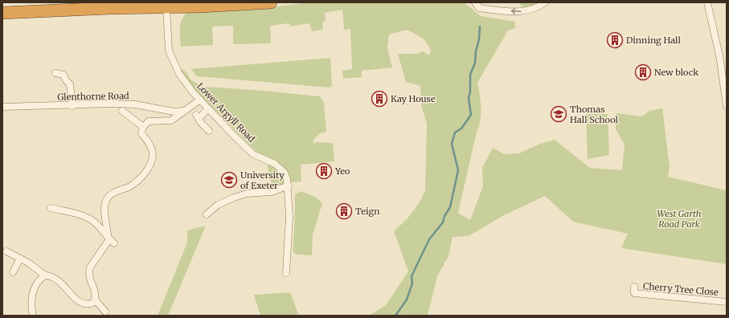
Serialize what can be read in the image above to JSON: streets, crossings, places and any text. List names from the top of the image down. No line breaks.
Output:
{"streets":{"street":["Glenthorne Road","Lower Argyll Road","Cherry Tree Close"]},"parks":["West Garth Road Park"],"places":{"building":["Dinning Hall","New block","Kay House","Yeo","Teign"],"school or university":["Thomas Hall School","University of Exeter"]}}
